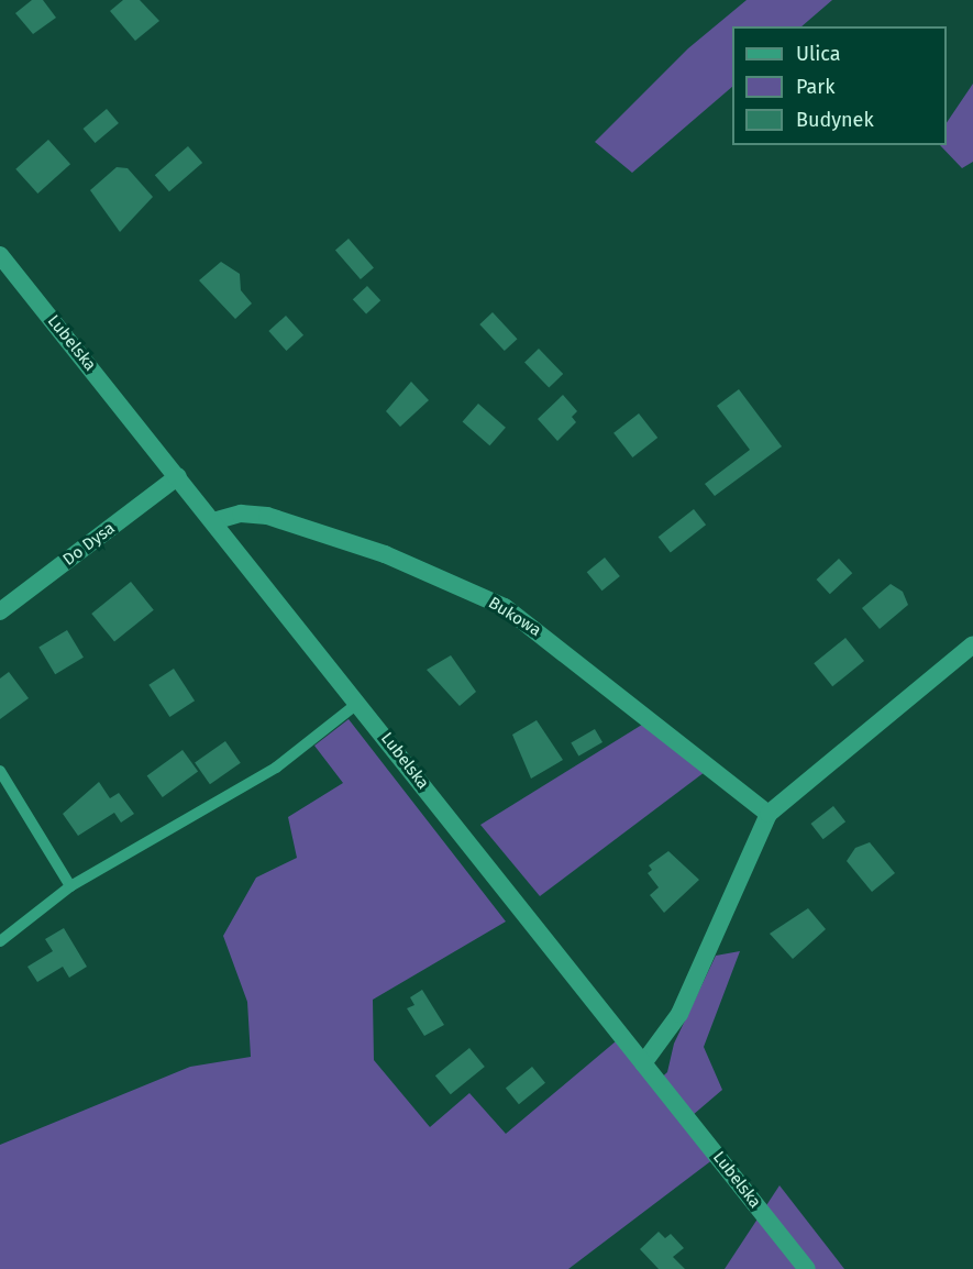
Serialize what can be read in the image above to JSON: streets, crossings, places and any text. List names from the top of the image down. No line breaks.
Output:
{"streets":{"street":["Lubelska","Do Dysa","Bukowa"]},"crossings":[["Lubelska","Do Dysa"],["Lubelska","Bukowa"]],"legend":["Ulica","Park","Budynek"]}
